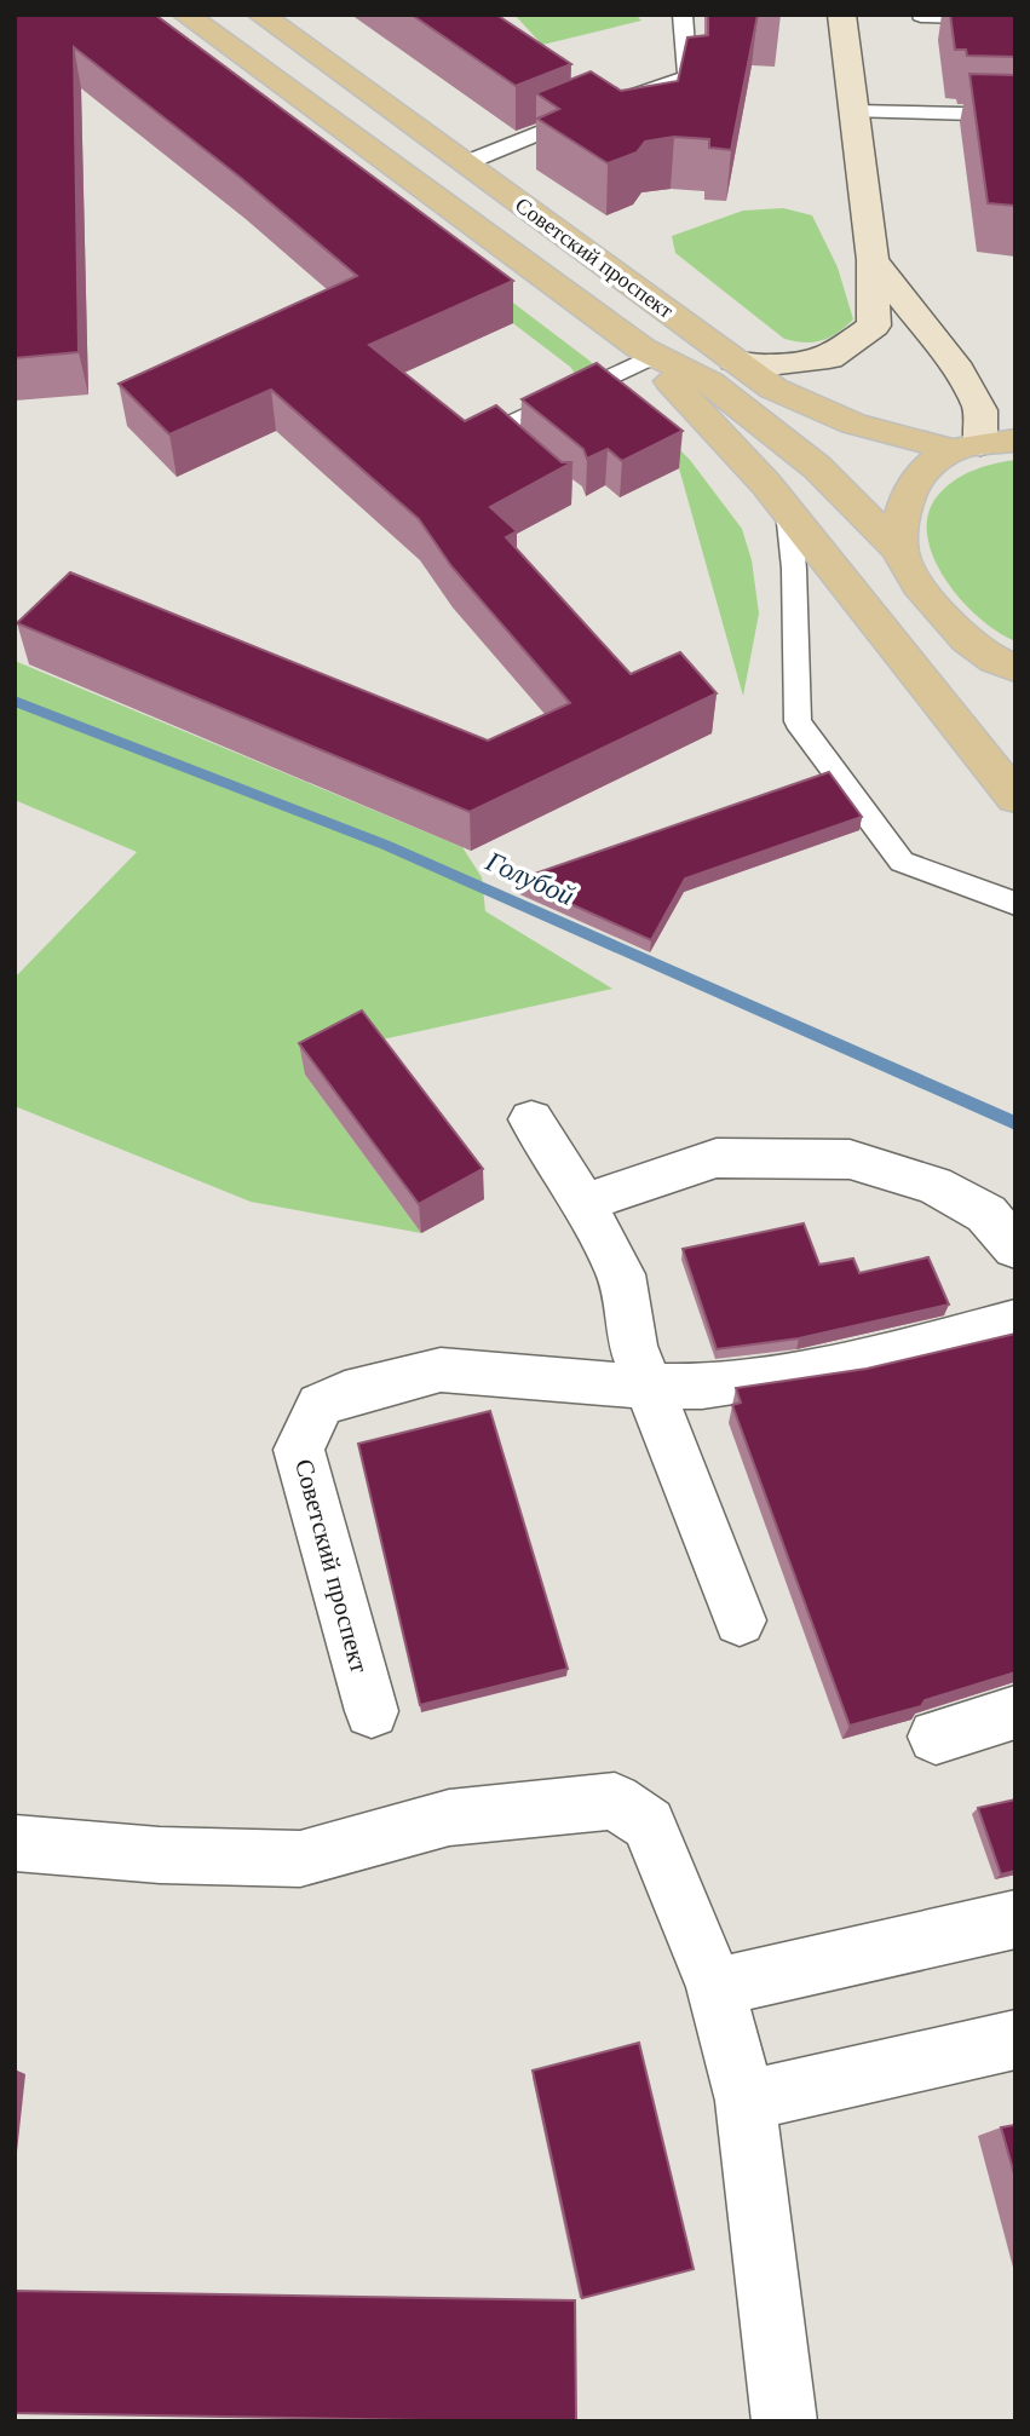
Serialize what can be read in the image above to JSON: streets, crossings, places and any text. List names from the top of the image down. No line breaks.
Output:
{"streets":{"main road":["Советский проспект"]},"water":["Голубой"]}
